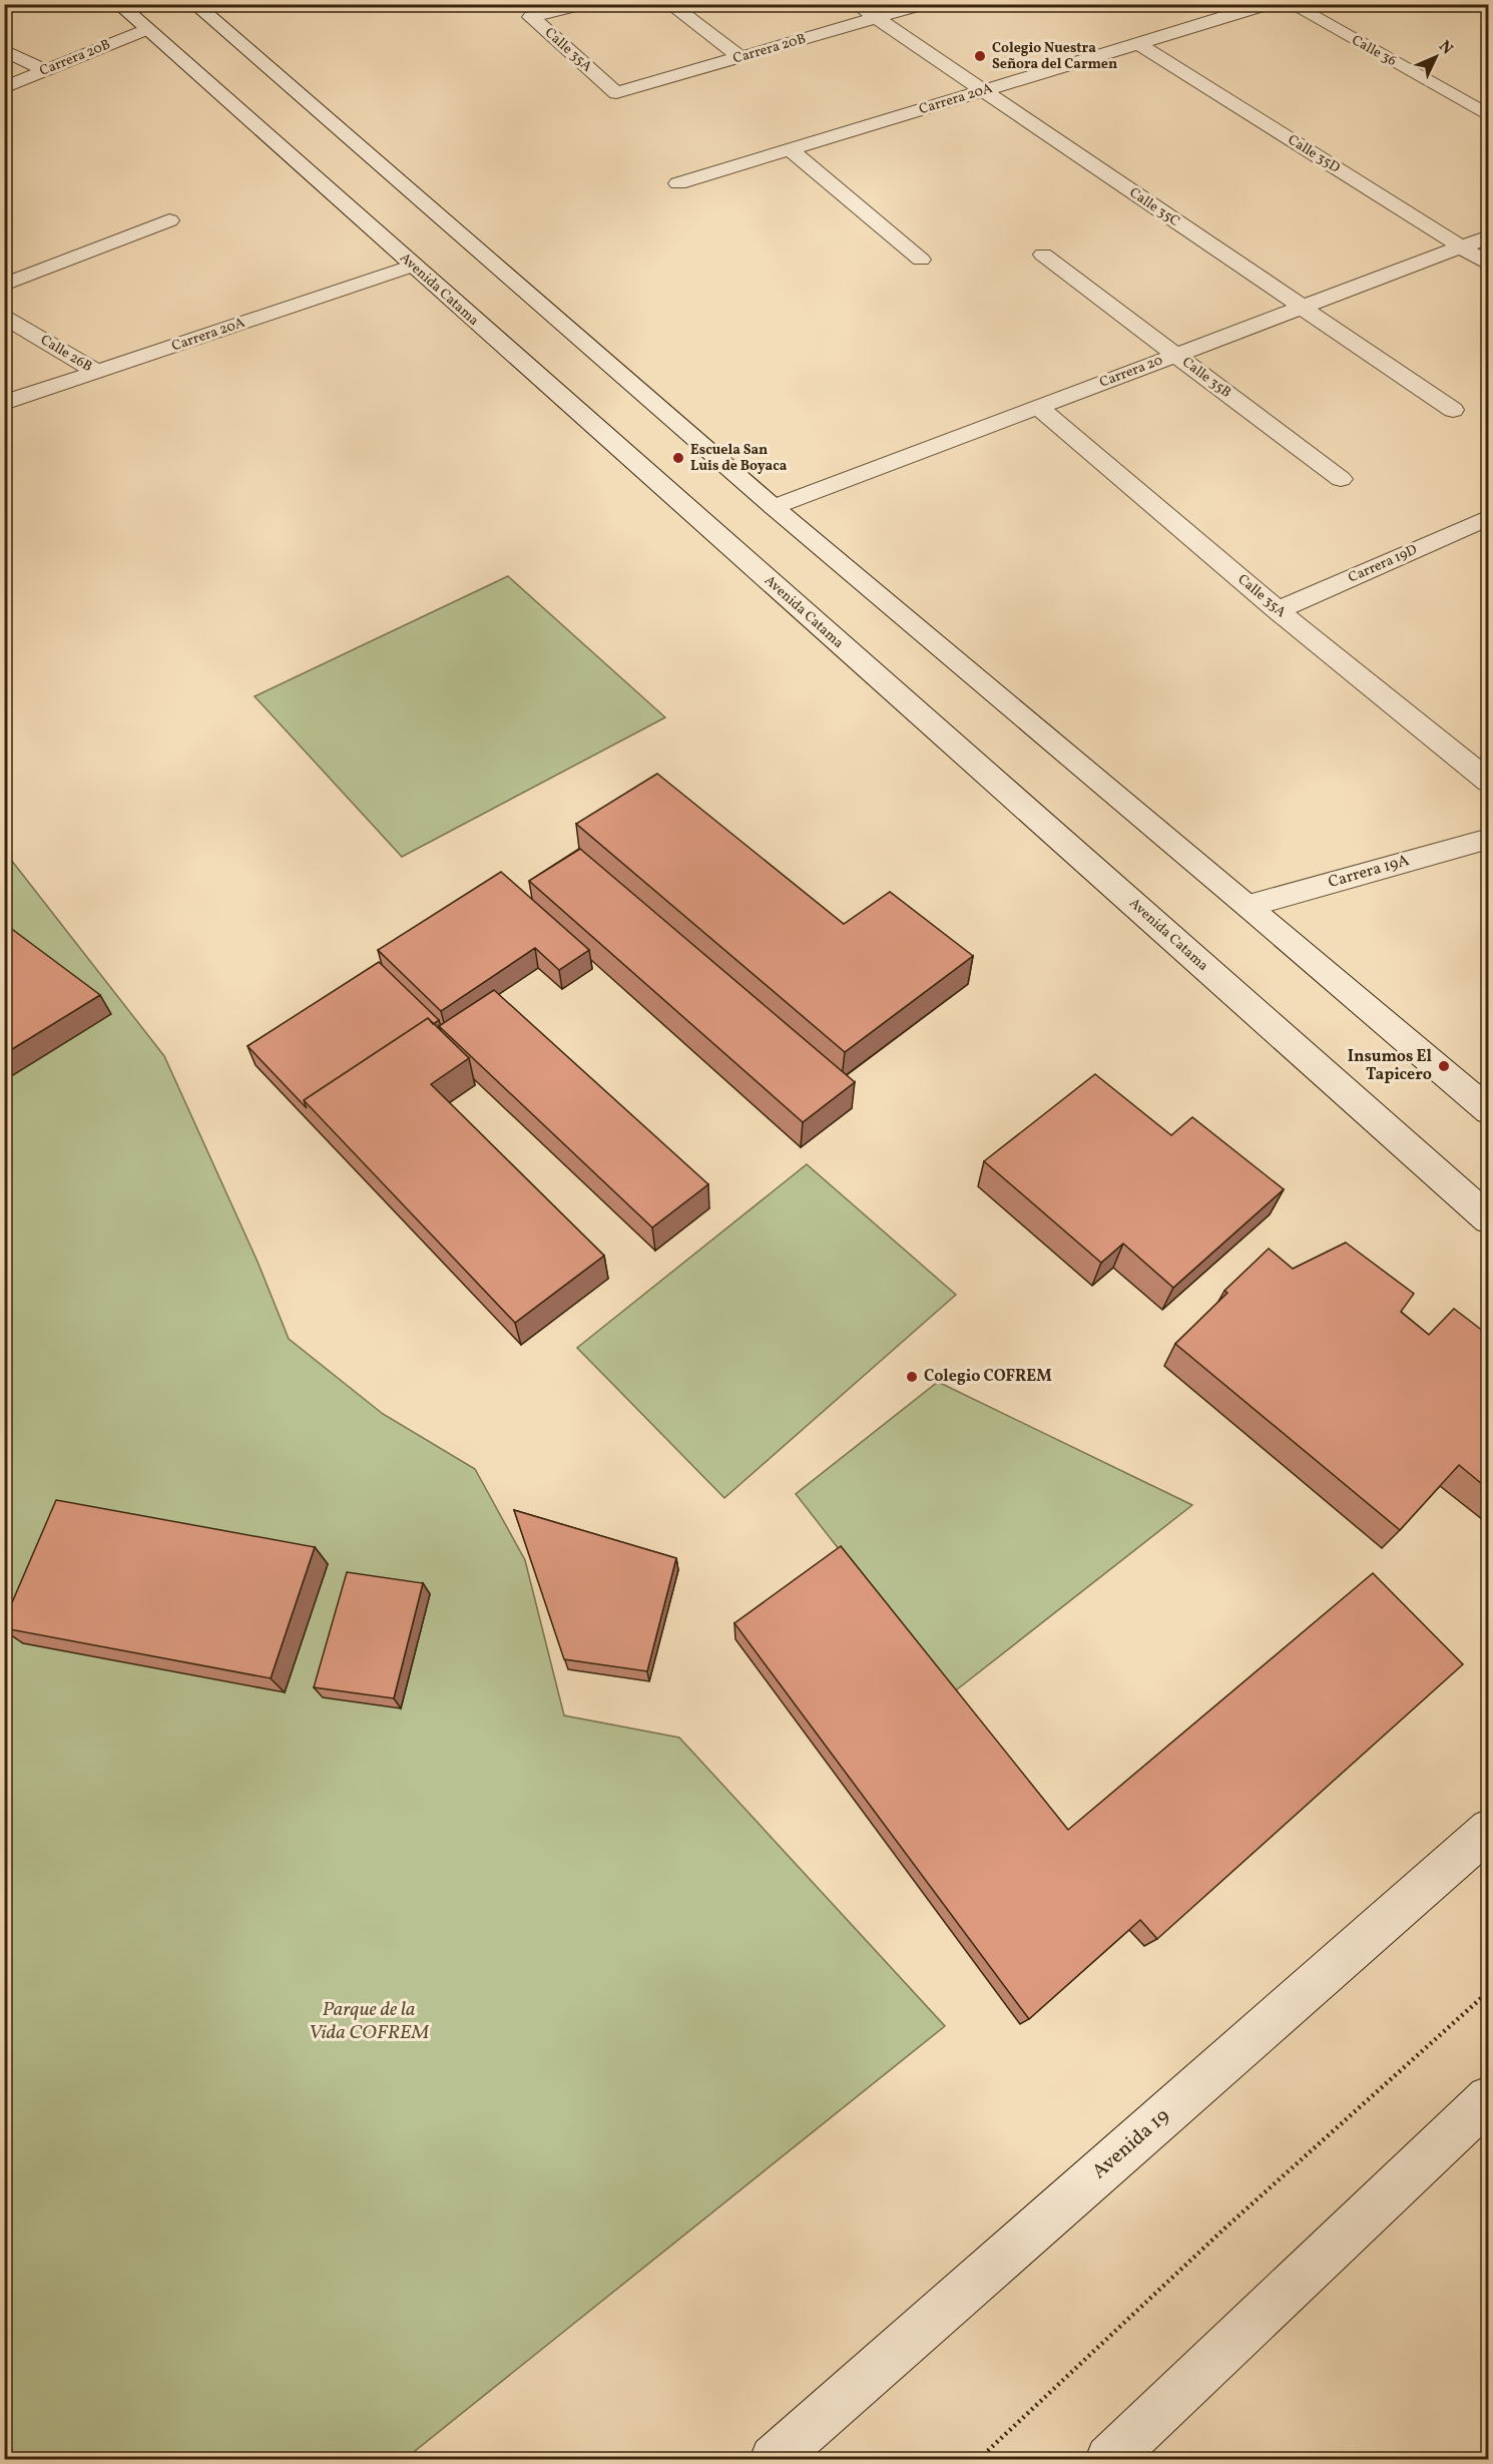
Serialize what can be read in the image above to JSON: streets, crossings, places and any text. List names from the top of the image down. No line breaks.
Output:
{"streets":{"street":["Carrera 20B","Calle 35A","Calle 36","Carrera 20A","Calle 35D","Calle 35C","Avenida Catama","Calle 26B","Carrera 20","Calle 35B","Carrera 19D","Carrera 19A","Avenida 19"]},"crossings":[["Carrera 20B","Calle 35A"],["Carrera 20B","Calle 35C"],["Carrera 20B","Avenida Catama"],["Calle 35A","Carrera 20"],["Calle 35A","Carrera 19D"],["Carrera 20A","Calle 35D"],["Carrera 20A","Calle 35C"],["Carrera 20A","Avenida Catama"],["Carrera 20A","Calle 26B"],["Calle 35D","Carrera 20"],["Calle 35C","Carrera 20"],["Carrera 20","Calle 35B"]],"parks":["Parque de la Vida COFREM"],"places":["Colegio Nuestra Señora del Carmen","Escuela San Luis de Boyaca","Insumos El Tapicero","Colegio COFREM"],"north":"top right"}
